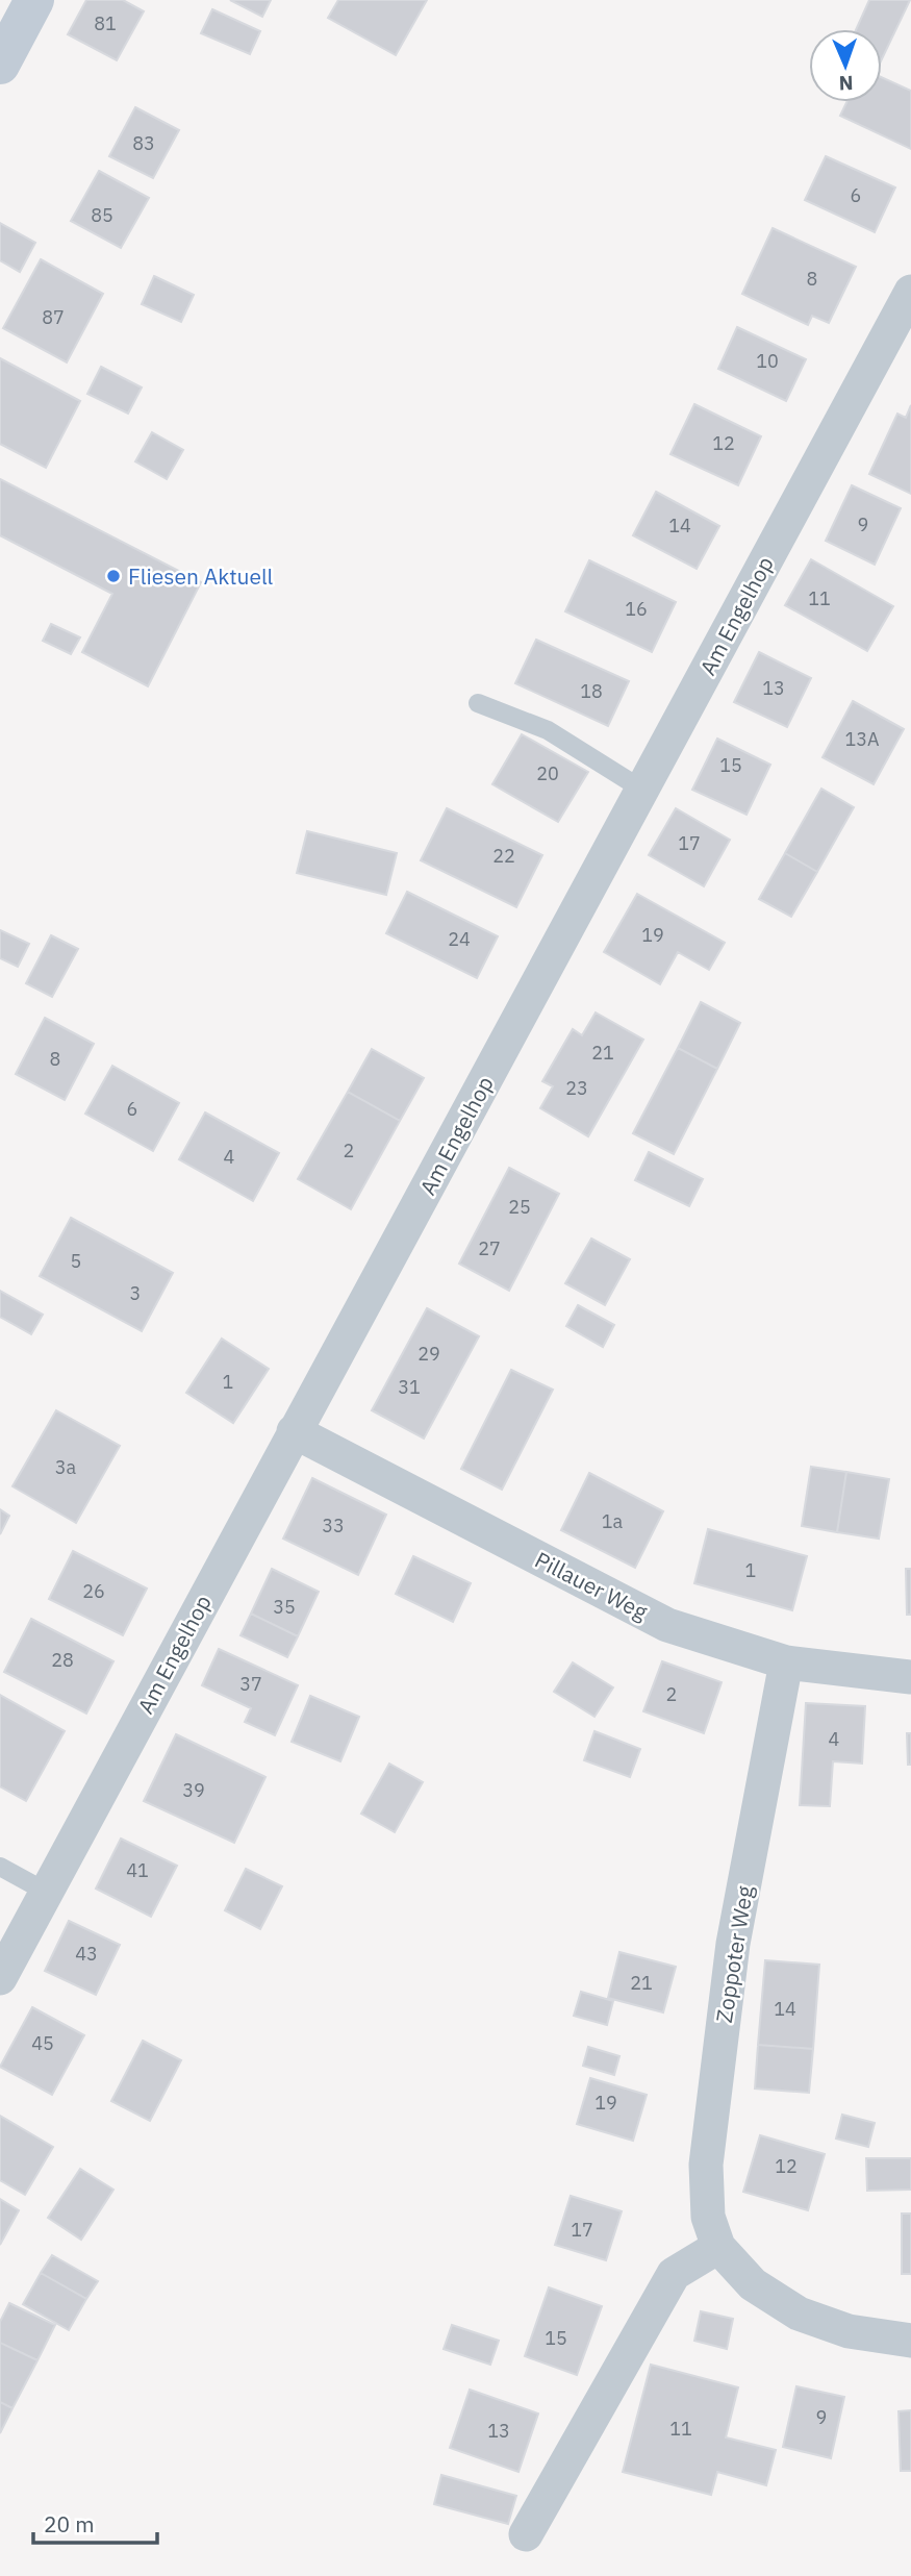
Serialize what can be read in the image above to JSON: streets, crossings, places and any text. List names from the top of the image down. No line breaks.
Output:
{"streets":{"street":["Am Engelhop","Pillauer Weg","Zoppoter Weg"]},"crossings":[["Am Engelhop","Pillauer Weg"],["Pillauer Weg","Zoppoter Weg"]],"places":["Fliesen Aktuell"],"house_numbers":["81","83","6","85","8","87","10","12","9","14","11","16","13","18","13A","15","20","17","22","19","24","21","8","23","6","2","4","25","27","5","3","29","1","31","3a","1a","33","1","26","35","28","37","2","4","39","41","43","21","14","45","19","12","17","15","9","11","13"],"scale_bar":"20 m","north":"bottom"}
